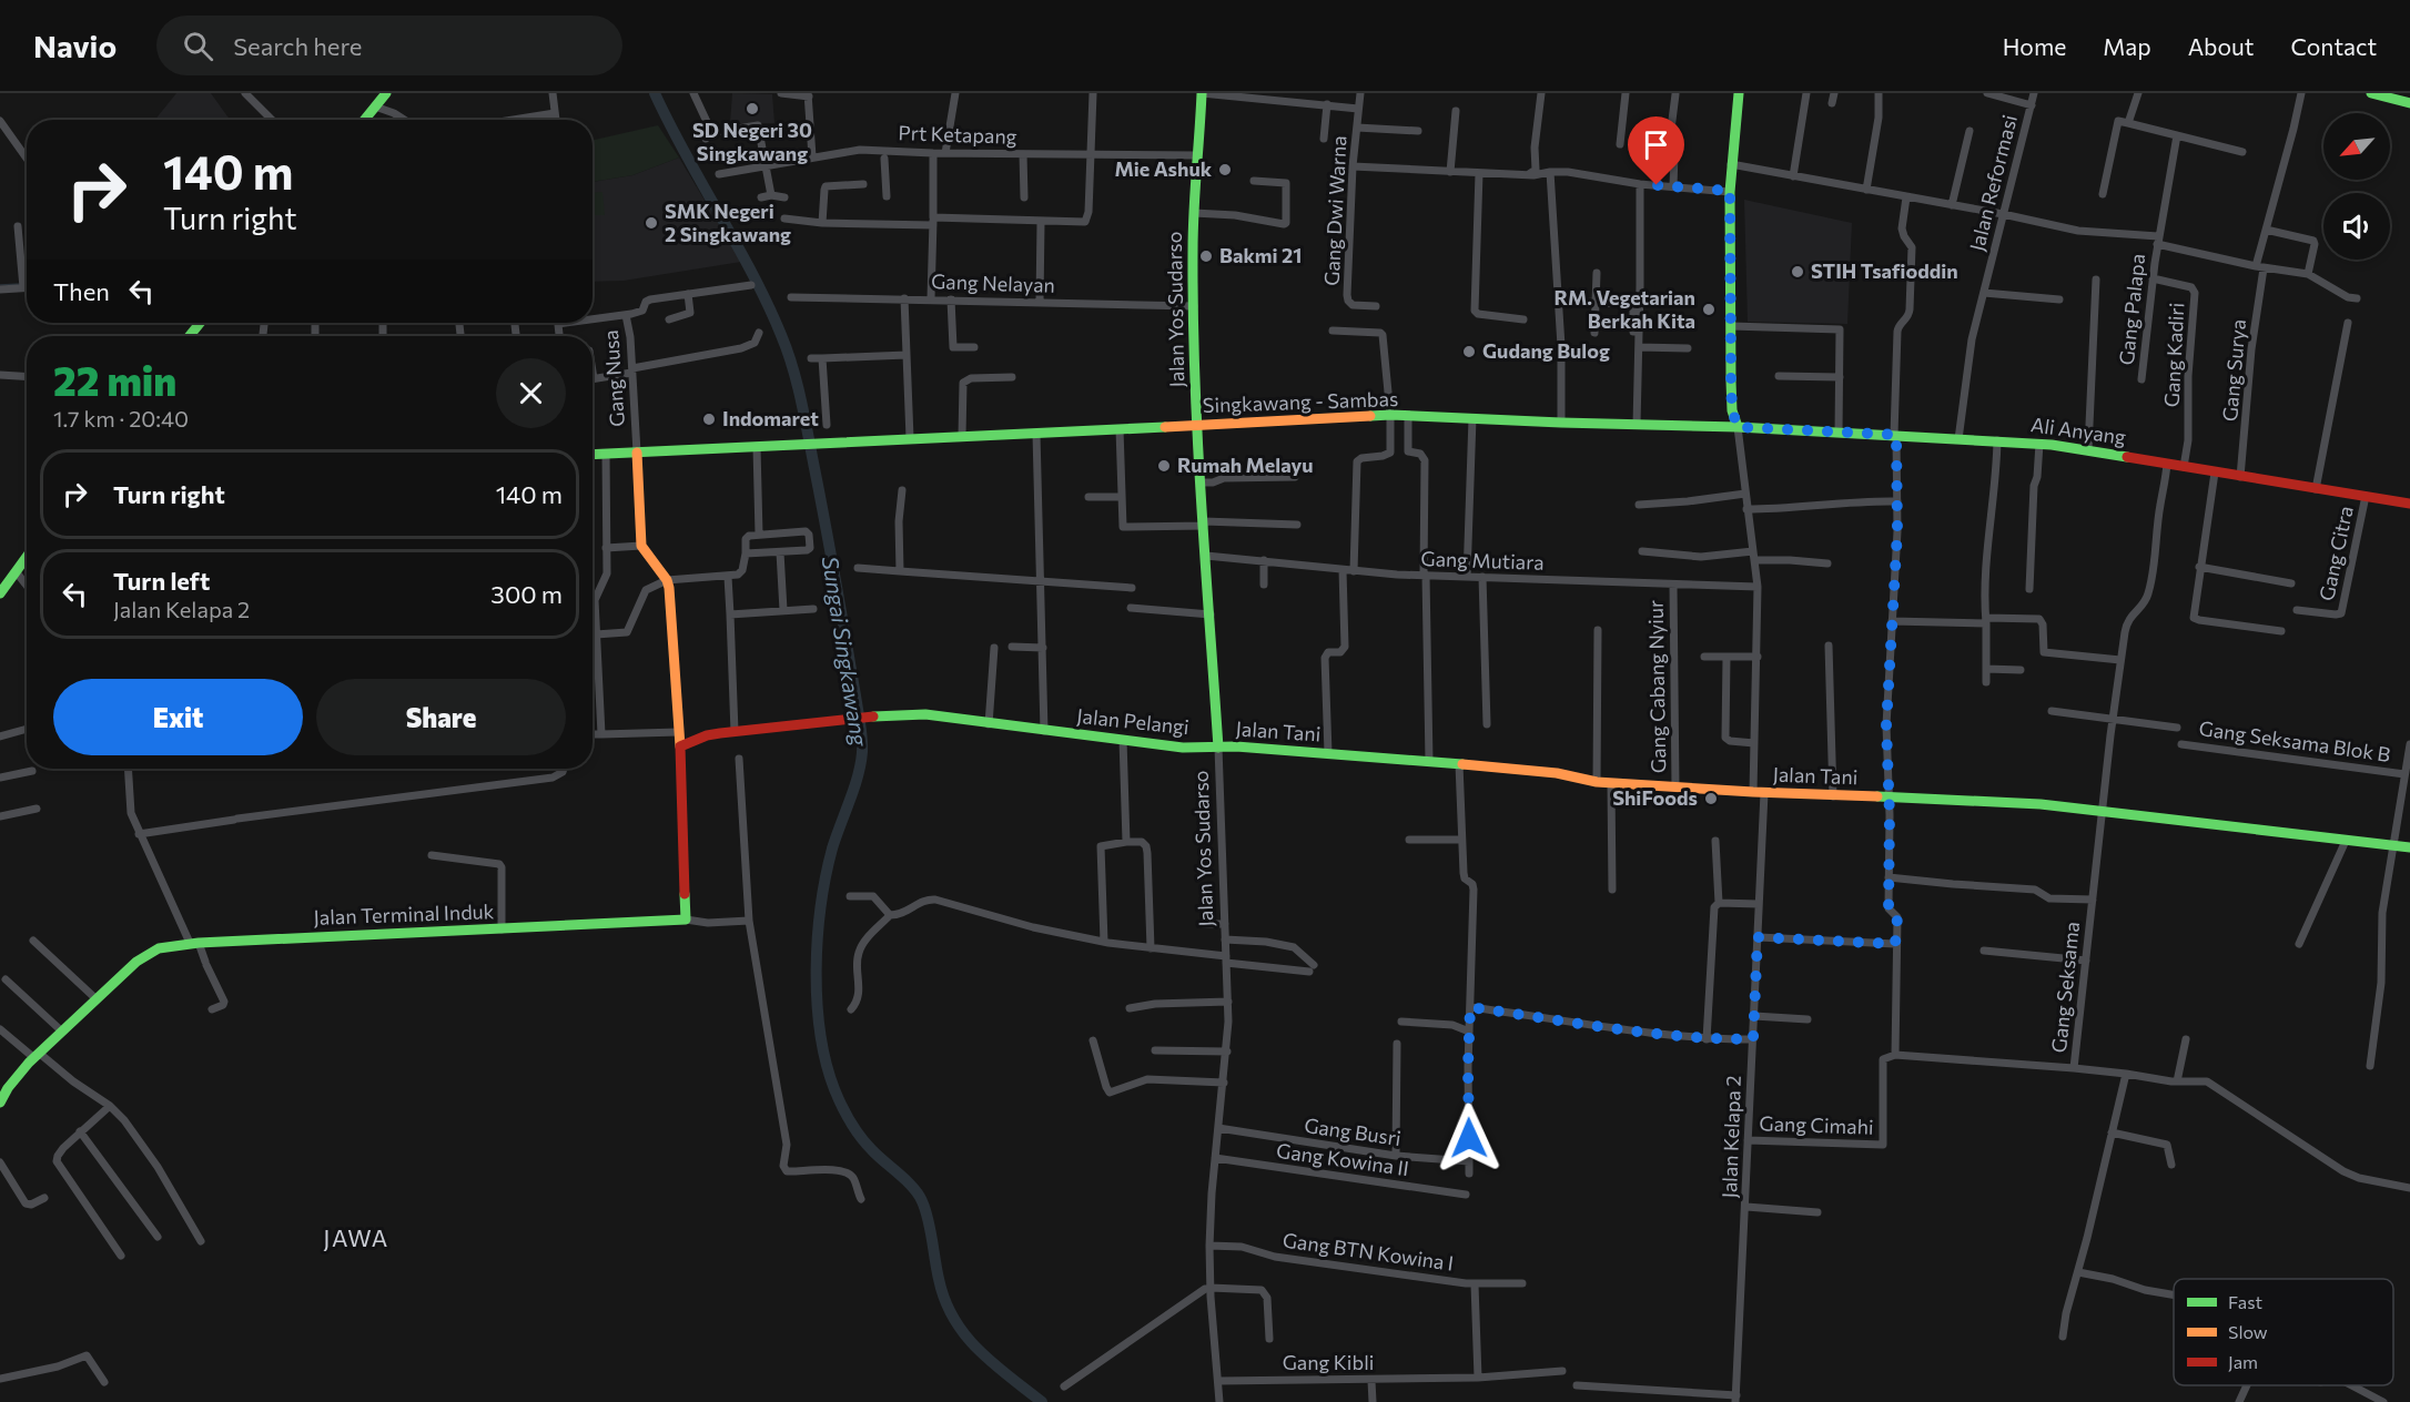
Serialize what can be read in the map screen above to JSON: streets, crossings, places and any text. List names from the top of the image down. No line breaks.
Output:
{"streets":{"main road":["Jalan Yos Sudarso","Singkawang - Sambas","Ali Anyang","Jalan Pelangi","Jalan Tani","Jalan Terminal Induk"],"street":["Prt Ketapang","Jalan Reformasi","Gang Dwi Warna","Gang Nelayan","Gang Palapa","Gang Kadiri","Gang Surya","Gang Nusa","Gang Citra","Gang Mutiara","Gang Cabang Nyiur","Gang Seksama Blok B","Gang Seksama","Gang Cimahi","Gang Busri","Jalan Kelapa 2","Gang Kowina II","Gang BTN Kowina I","Gang Kibli"]},"crossings":[["Prt Ketapang","Jalan Yos Sudarso"],["Jalan Reformasi","Ali Anyang"],["Gang Nelayan","Jalan Yos Sudarso"],["Jalan Yos Sudarso","Singkawang - Sambas"],["Jalan Yos Sudarso","Gang Mutiara"],["Jalan Yos Sudarso","Jalan Pelangi"],["Jalan Yos Sudarso","Jalan Tani"],["Jalan Yos Sudarso","Gang Busri"],["Jalan Yos Sudarso","Gang Kowina II"],["Jalan Yos Sudarso","Gang BTN Kowina I"],["Jalan Yos Sudarso","Gang Kibli"],["Gang Palapa","Gang Kadiri"],["Gang Palapa","Gang Surya"],["Gang Kadiri","Ali Anyang"],["Gang Surya","Ali Anyang"],["Gang Nusa","Singkawang - Sambas"],["Singkawang - Sambas","Ali Anyang"],["Ali Anyang","Gang Citra"],["Ali Anyang","Gang Seksama"],["Ali Anyang","Gang Cimahi"],["Gang Mutiara","Gang Cabang Nyiur"],["Gang Cabang Nyiur","Jalan Tani"],["Jalan Pelangi","Jalan Tani"],["Jalan Tani","Gang Seksama"],["Jalan Tani","Gang Cimahi"],["Jalan Tani","Jalan Kelapa 2"],["Gang Seksama Blok B","Gang Seksama"],["Gang Seksama","Gang Cimahi"],["Gang Cimahi","Jalan Kelapa 2"]],"districts":["JAWA"],"water":["Sungai Singkawang"],"places":["SD Negeri 30 Singkawang","Mie Ashuk","SMK Negeri 2 Singkawang","Bakmi 21","STIH Tsafioddin","RM. Vegetarian Berkah Kita","Gudang Bulog","Indomaret","Rumah Melayu","ShiFoods"],"legend":["Fast","Slow","Jam"],"north":"bottom left","page":{"header":"Navio","search":"Search here","nav":["Home","Map","About","Contact"],"turn":["140 m","Turn right"],"then":"Then","heading":["22 min","1.7 km · 20:40"],"list":[{"name":"Turn right","value":"140 m"},{"name":"Turn left","note":"Jalan Kelapa 2","value":"300 m"}],"buttons":["Exit","Share"]}}
